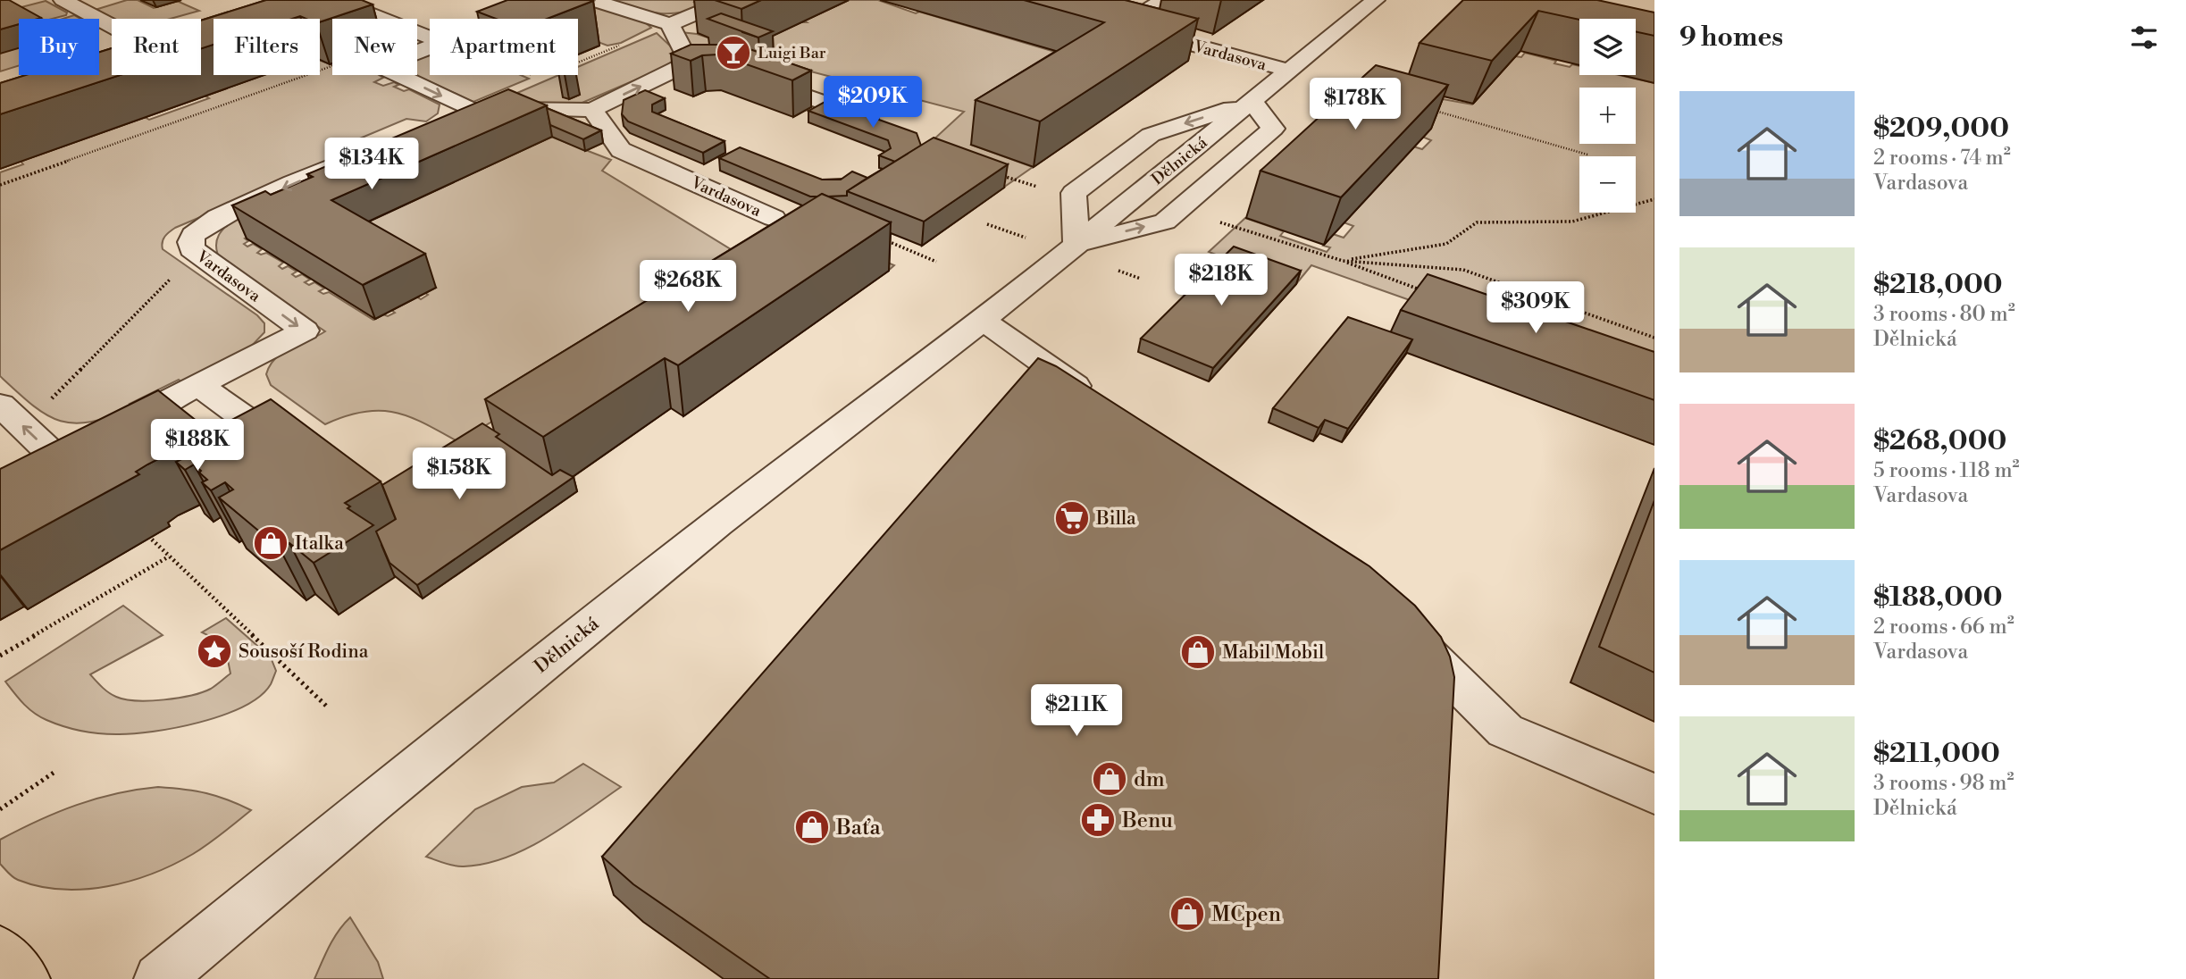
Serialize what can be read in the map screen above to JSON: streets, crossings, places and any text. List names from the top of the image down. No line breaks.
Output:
{"streets":{"street":["Vardasova","Dělnická"]},"crossings":[["Vardasova","Dělnická"]],"places":{"bar":["Luigi Bar"],"supermarket":["Billa"],"shop":["Italka","Mabil Mobil","dm","Baťa","MCpen"],"place":["Sousoší Rodina"],"pharmacy":["Benu"]},"page":{"heading":"9 homes","map_buttons":["+","−"],"chip":["Buy","Rent","Filters","New","Apartment"],"list":[{"name":"$209,000","note":"2 rooms · 74 m² · Vardasova"},{"name":"$218,000","note":"3 rooms · 80 m² · Dělnická"},{"name":"$268,000","note":"5 rooms · 118 m² · Vardasova"},{"name":"$188,000","note":"2 rooms · 66 m² · Vardasova"},{"name":"$211,000","note":"3 rooms · 98 m² · Dělnická"}],"price":["$209K","$178K","$134K","$218K","$268K","$309K","$188K","$158K","$211K"]}}
